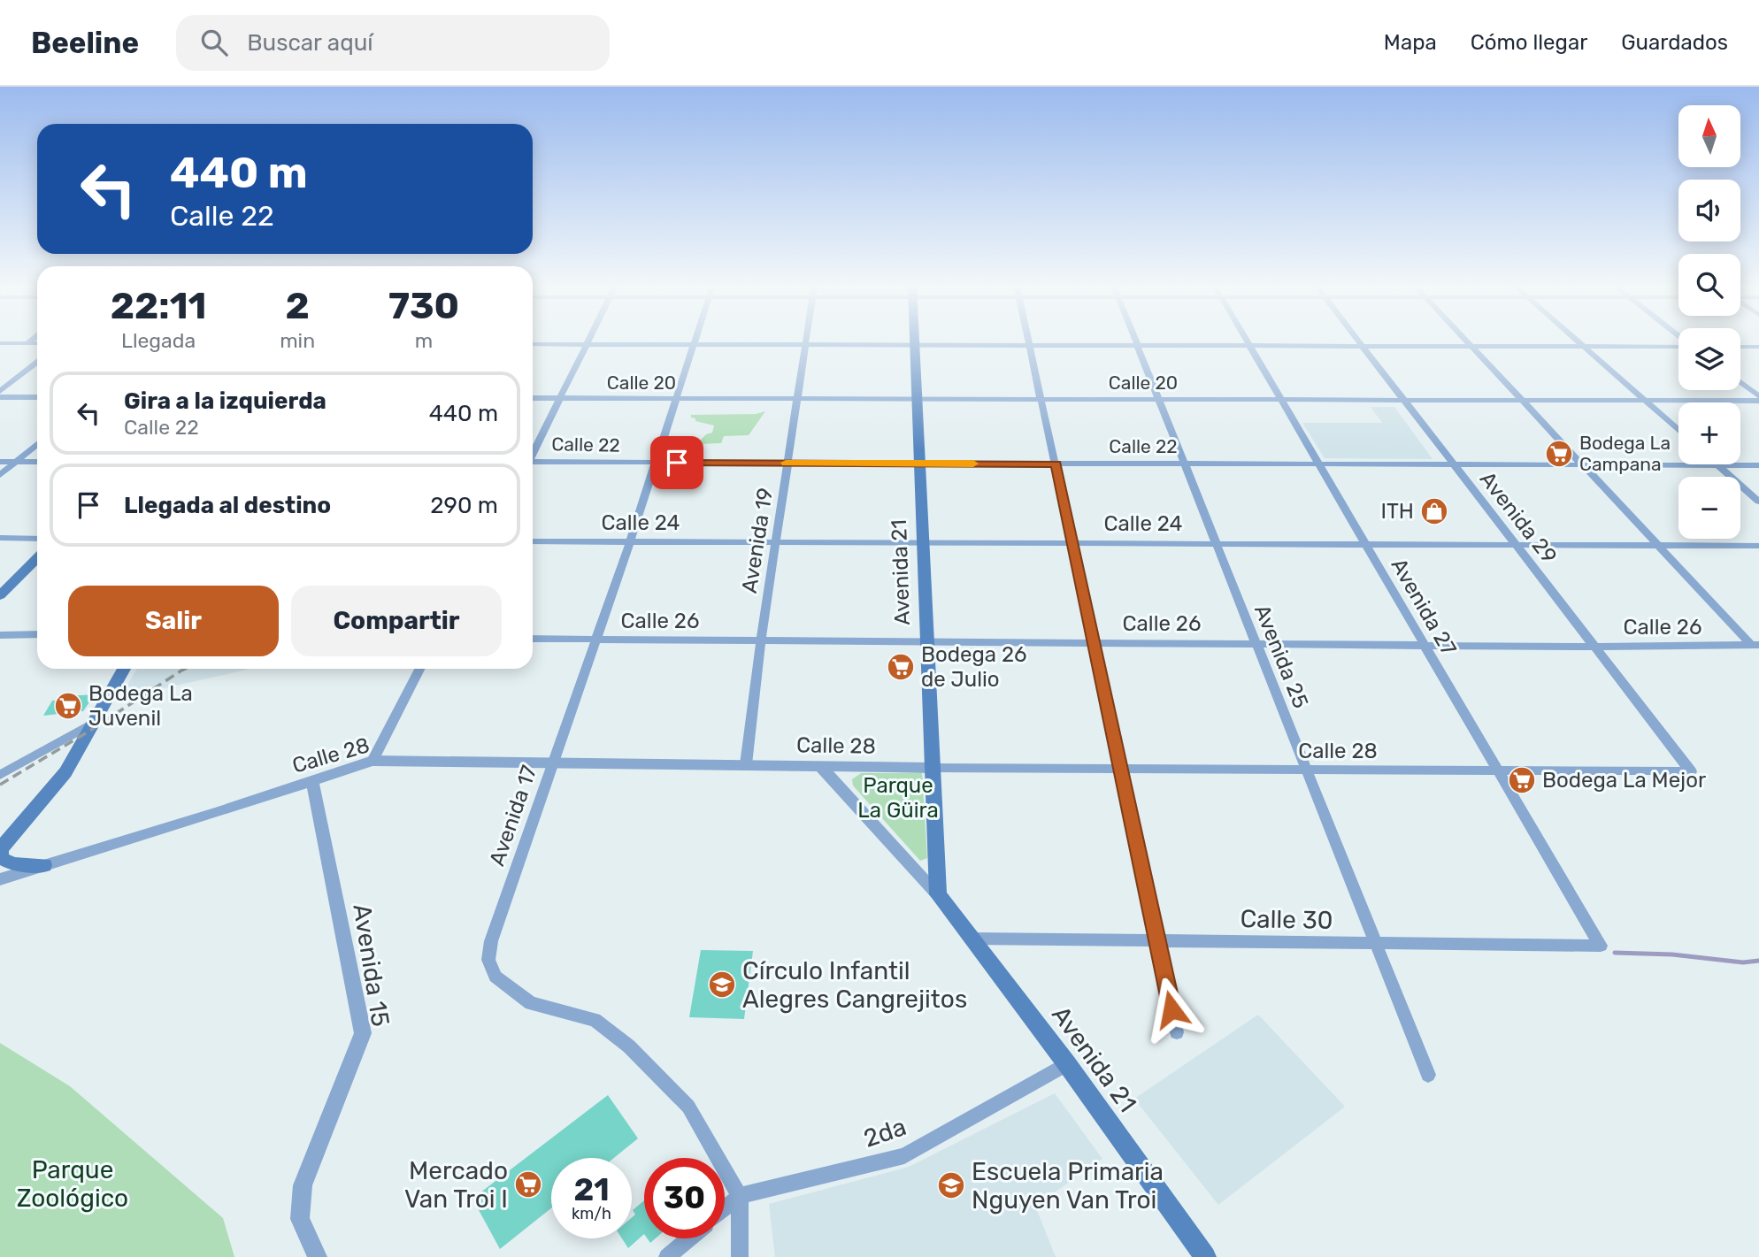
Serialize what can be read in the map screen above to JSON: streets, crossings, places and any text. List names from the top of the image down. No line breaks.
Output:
{"streets":{"main road":["Avenida 21"],"street":["Calle 20","Calle 22","Avenida 29","Calle 24","Avenida 19","Avenida 27","Calle 26","Avenida 25","Calle 28","Avenida 17","Calle 30","Avenida 15","2da"]},"crossings":[["Calle 20","Avenida 29"],["Calle 20","Avenida 19"],["Calle 20","Avenida 21"],["Calle 20","Avenida 27"],["Calle 20","Avenida 25"],["Calle 20","Avenida 17"],["Calle 22","Avenida 29"],["Calle 22","Avenida 19"],["Calle 22","Avenida 21"],["Calle 22","Avenida 27"],["Calle 22","Avenida 25"],["Calle 22","Avenida 17"],["Avenida 29","Calle 24"],["Avenida 29","Calle 26"],["Avenida 29","Calle 28"],["Calle 24","Avenida 19"],["Calle 24","Avenida 21"],["Calle 24","Avenida 27"],["Calle 24","Avenida 25"],["Calle 24","Avenida 17"],["Avenida 19","Calle 26"],["Avenida 19","Calle 28"],["Avenida 21","Calle 26"],["Avenida 21","Calle 28"],["Avenida 21","Calle 30"],["Avenida 21","2da"],["Avenida 27","Calle 26"],["Avenida 27","Calle 28"],["Avenida 27","Calle 30"],["Calle 26","Avenida 25"],["Calle 26","Avenida 17"],["Avenida 25","Calle 28"],["Avenida 25","Calle 30"],["Calle 28","Avenida 17"],["Calle 28","Avenida 15"],["Avenida 17","2da"]],"parks":["Parque La Güira","Parque Zoológico"],"places":{"supermarket":["Bodega La Campana","Bodega 26 de Julio","Bodega La Juvenil","Bodega La Mejor","Mercado Van Troi I"],"shop":["ITH"],"school or university":["Círculo Infantil Alegres Cangrejitos","Escuela Primaria Nguyen Van Troi"]},"north":"top","page":{"header":"Beeline","search":"Buscar aquí","nav":["Mapa","Cómo llegar","Guardados"],"map_buttons":["+","−"],"turn":["440 m","Calle 22"],"eta":["22:11","Llegada","2","min","730","m"],"list":[{"name":"Gira a la izquierda","note":"Calle 22","value":"440 m"},{"name":"Llegada al destino","value":"290 m"}],"buttons":["Salir","Compartir"],"speed":"21 km/h","limit":"30"}}
